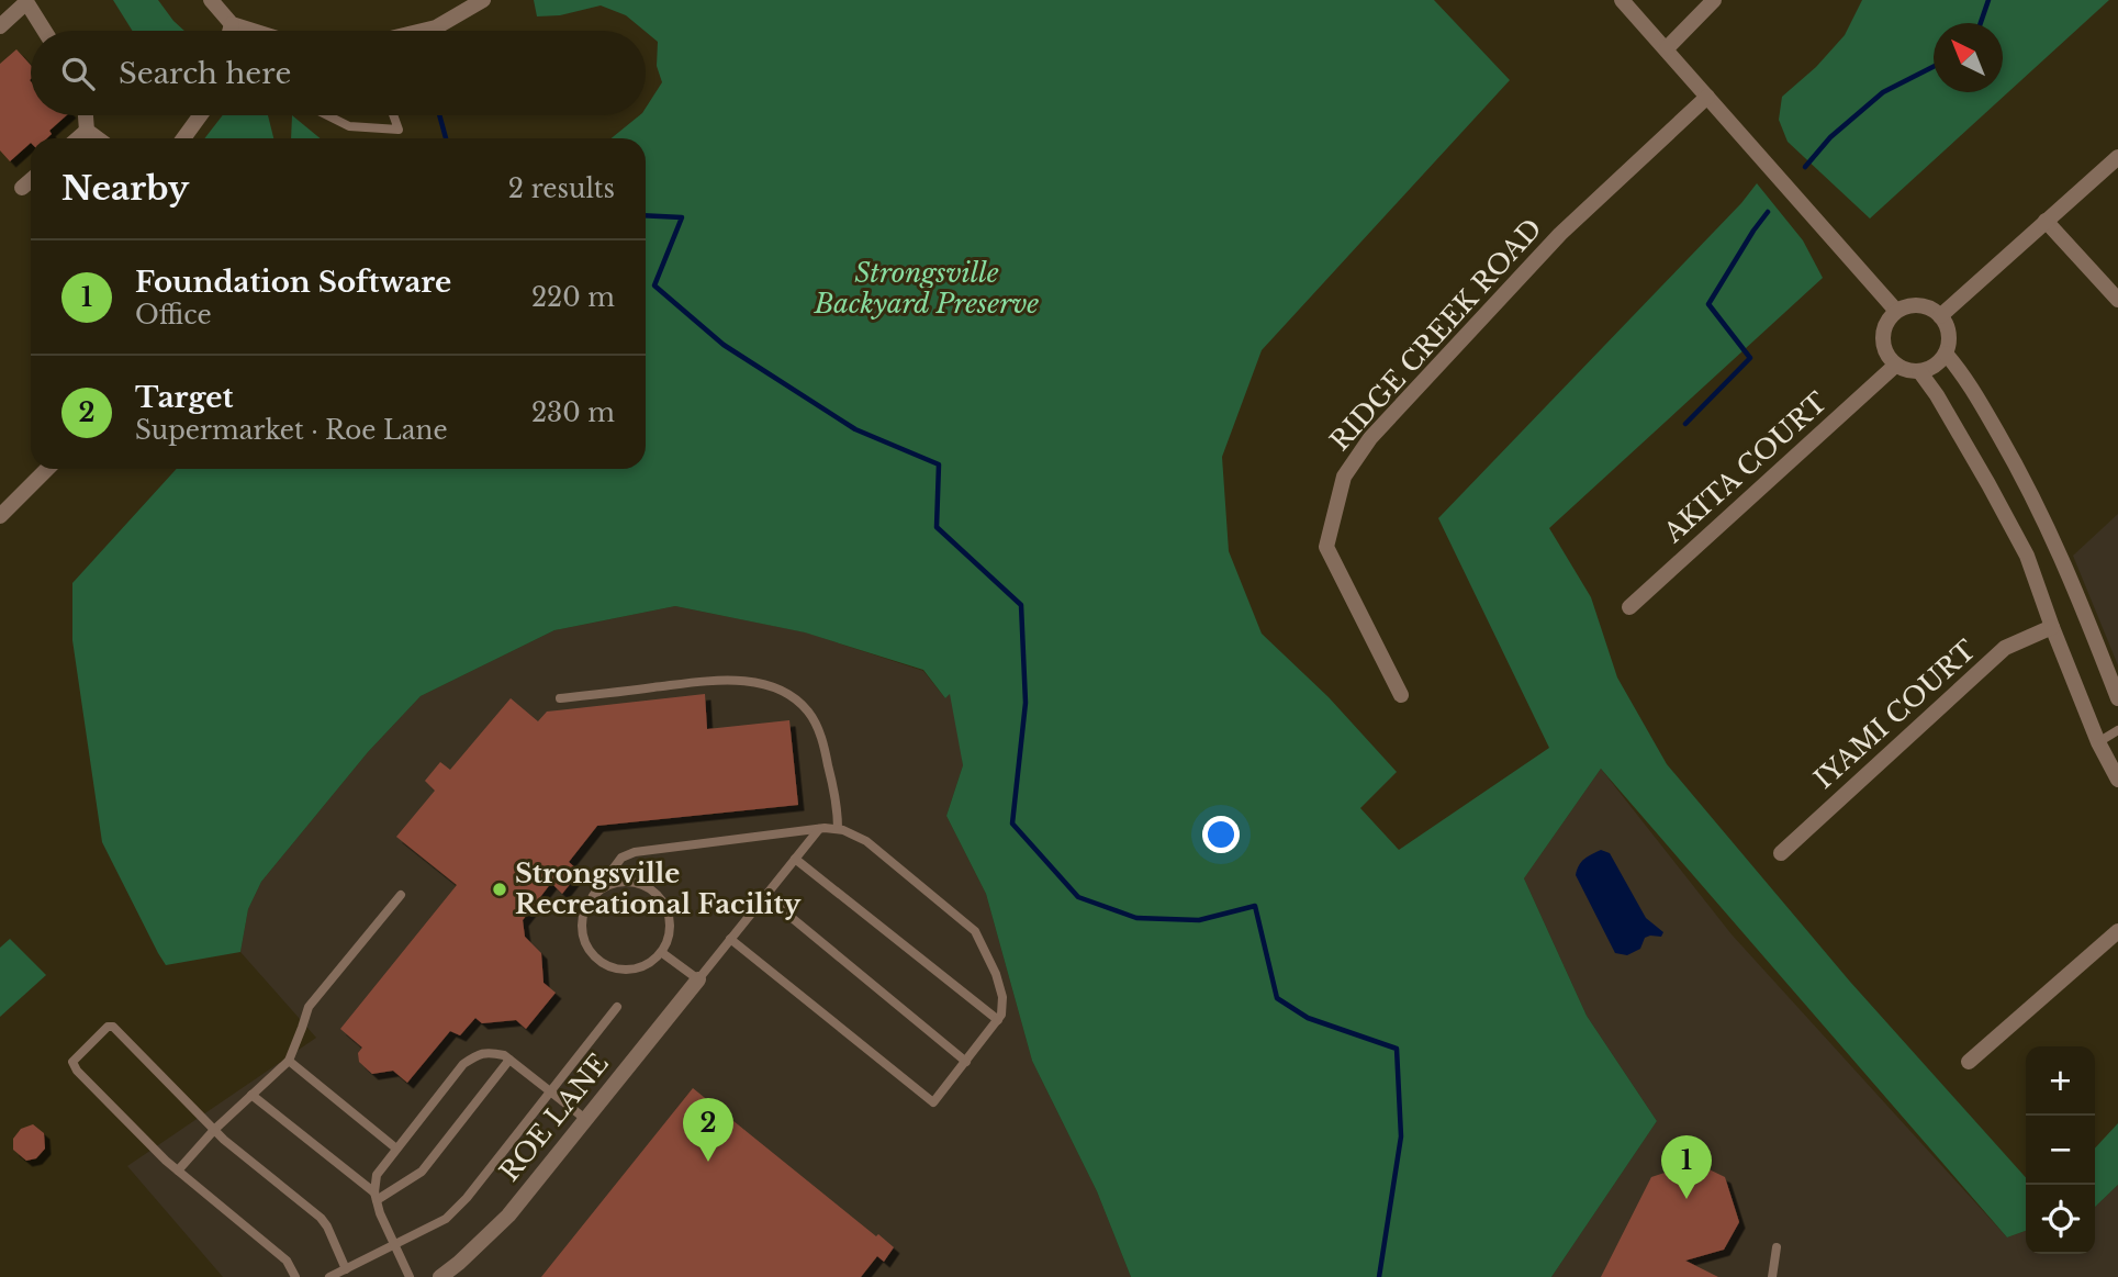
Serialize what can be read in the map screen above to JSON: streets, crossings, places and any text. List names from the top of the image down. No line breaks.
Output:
{"streets":{"street":["RIDGE CREEK ROAD","AKITA COURT","IYAMI COURT","ROE LANE"]},"parks":["Strongsville Backyard Preserve"],"places":["Strongsville Recreational Facility"],"north":"top left","page":{"search":"Search here","heading":["Nearby","2 results"],"list":[{"mark":"1","name":"Foundation Software","note":"Office","value":"220 m"},{"mark":"2","name":"Target","note":"Supermarket · Roe Lane","value":"230 m"}],"map_buttons":["+","−"],"pins":["2","1"]}}
